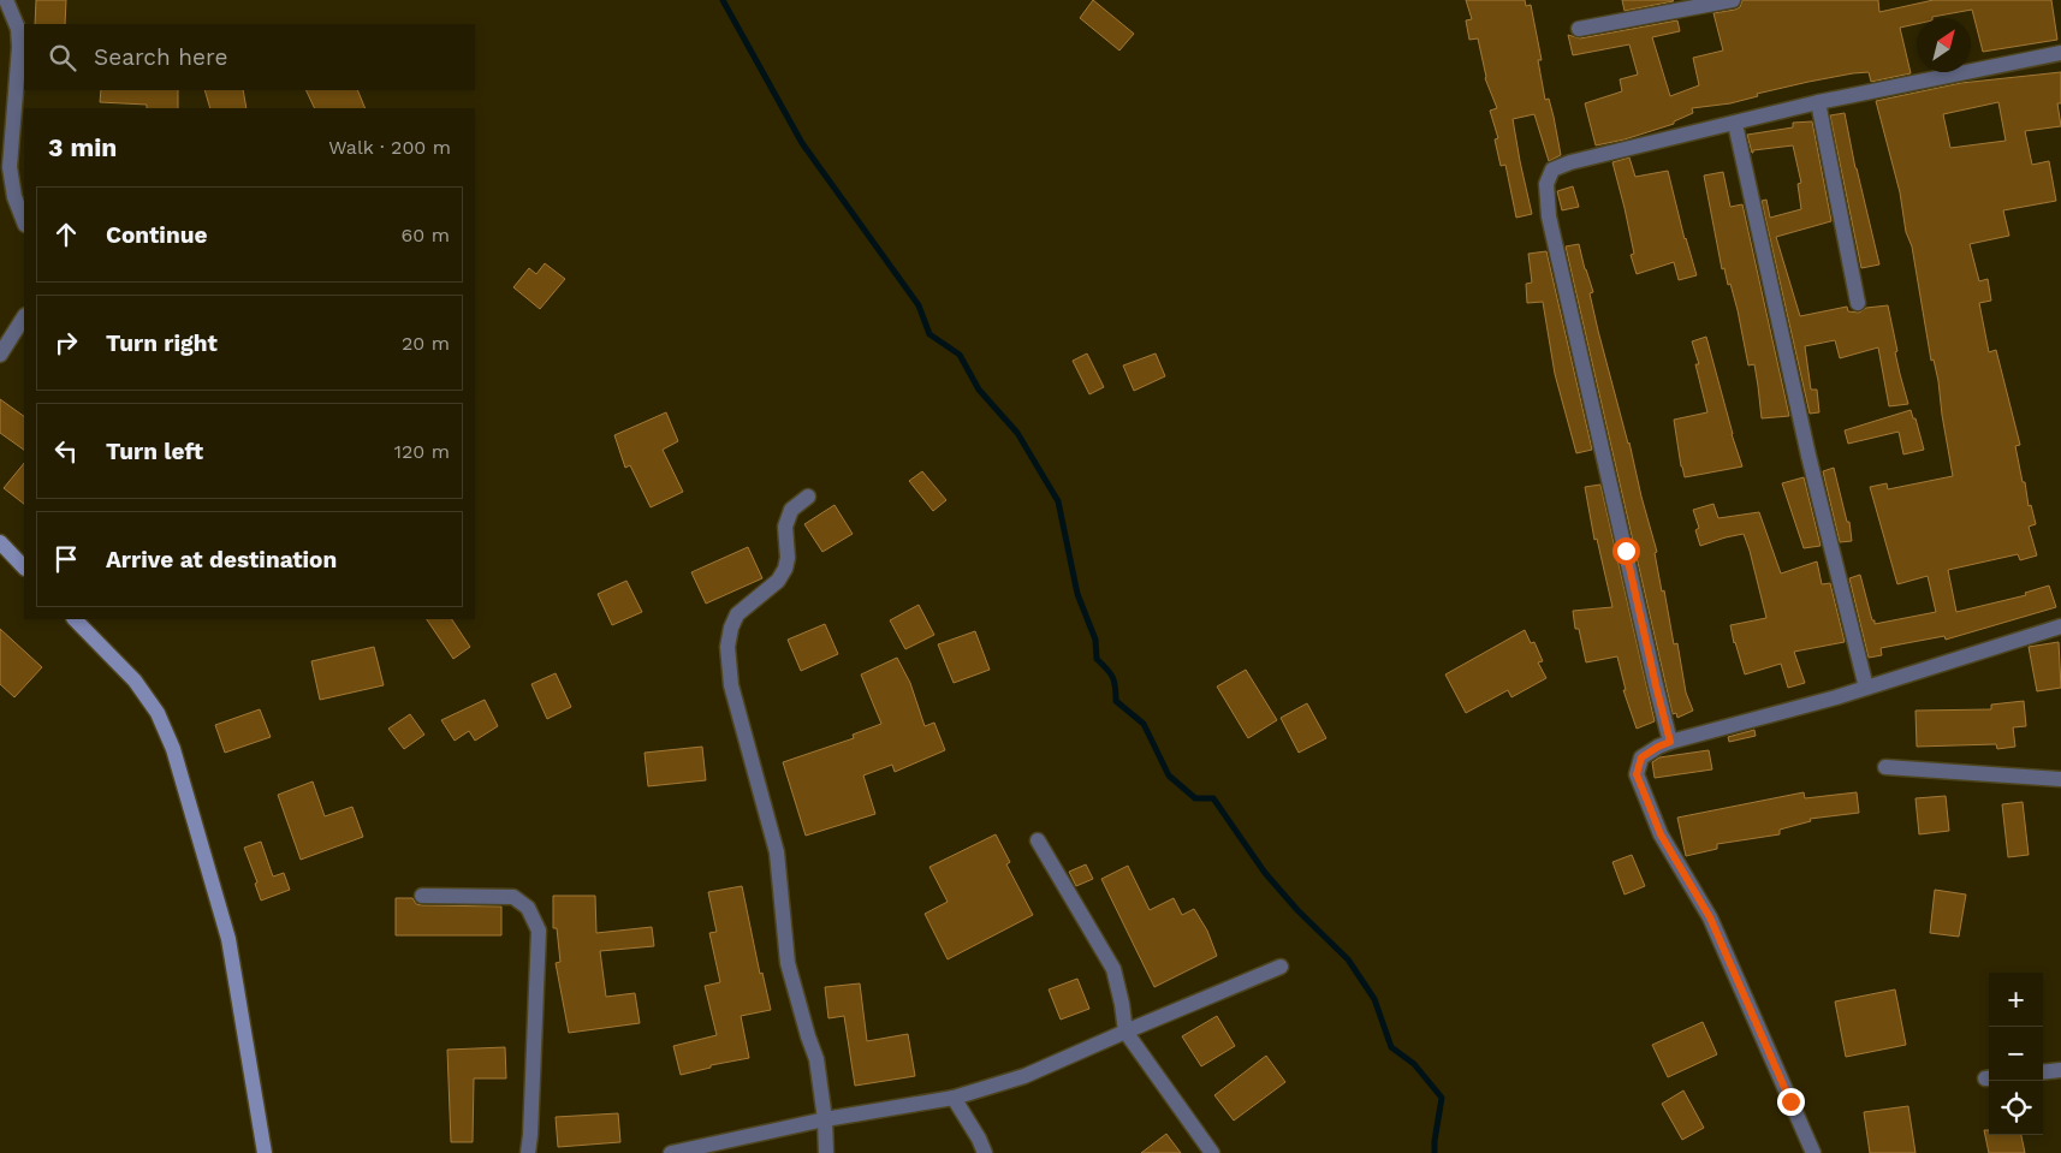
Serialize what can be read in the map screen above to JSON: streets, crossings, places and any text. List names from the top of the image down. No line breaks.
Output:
{"north":"top right","page":{"search":"Search here","heading":["3 min","Walk · 200 m"],"list":[["Continue","60 m"],["Turn right","20 m"],["Turn left","120 m"],"Arrive at destination"],"map_buttons":["+","−"]}}
